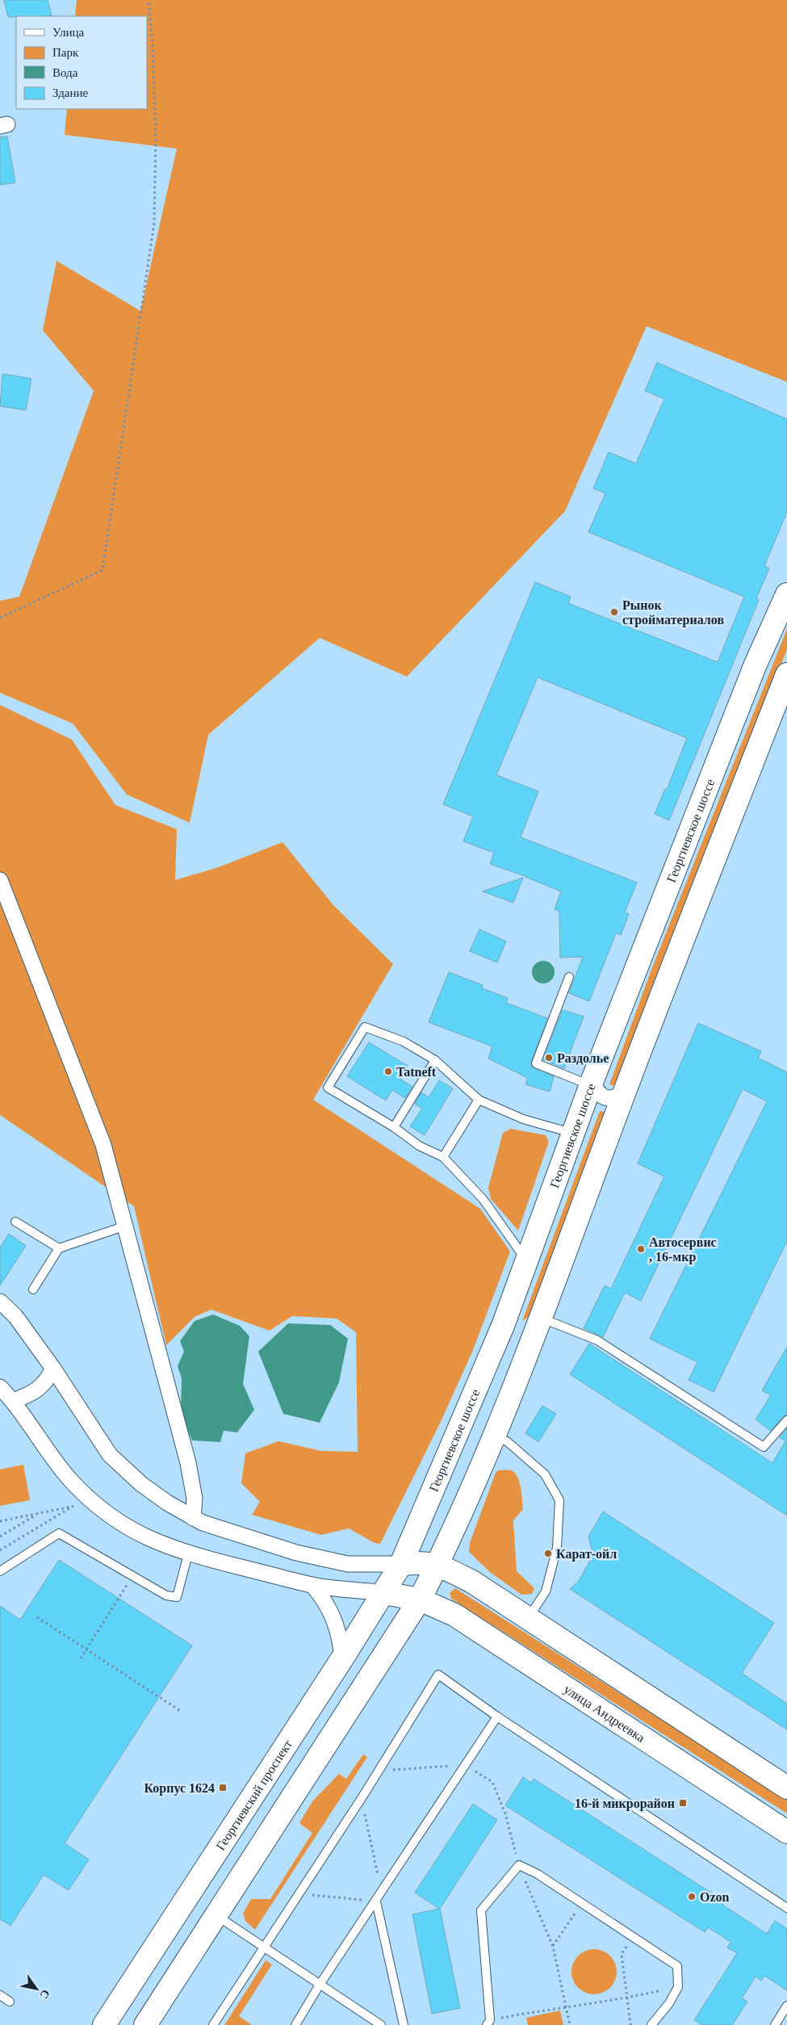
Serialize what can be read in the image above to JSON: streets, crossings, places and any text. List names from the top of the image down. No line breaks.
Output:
{"streets":{"main road":["Георгиевское шоссе","улица Андреевка","Георгиевский проспект"]},"crossings":[["Георгиевское шоссе","Георгиевский проспект"],["улица Андреевка","Георгиевский проспект"]],"places":{"other":["Рынок стройматериалов","Раздолье","Tatneft","Автосервис , 16-мкр","Карат-ойл","Ozon"],"transit":["Корпус 1624","16-й микрорайон"]},"legend":["Улица","Парк","Вода","Здание"],"north":"bottom right"}
